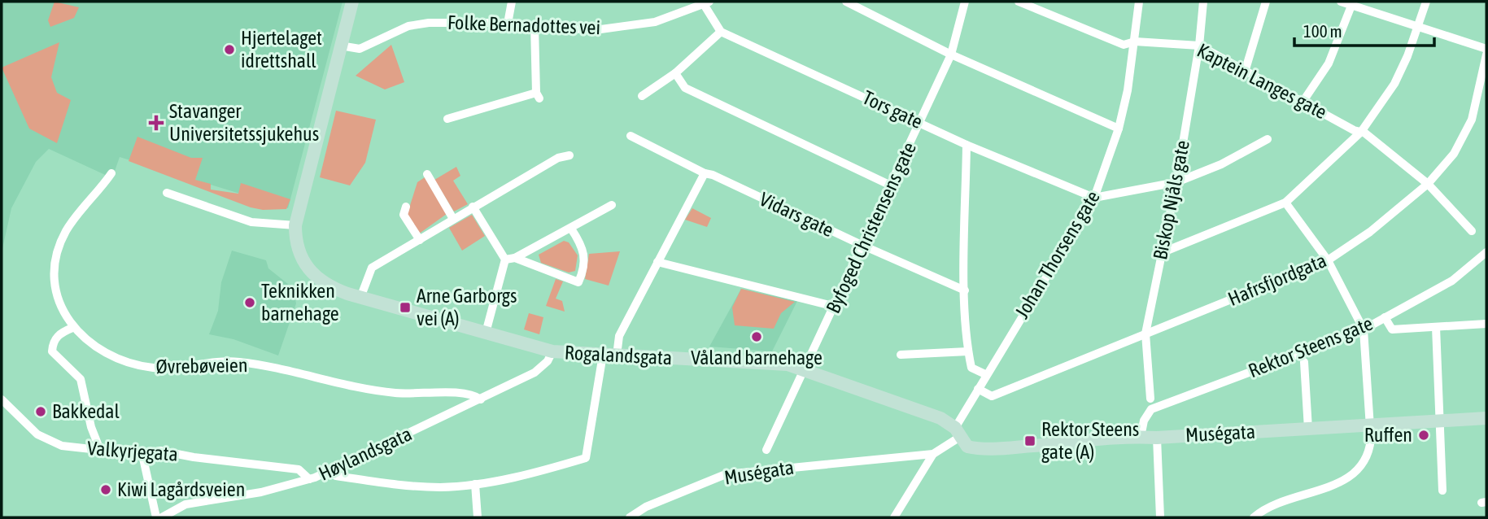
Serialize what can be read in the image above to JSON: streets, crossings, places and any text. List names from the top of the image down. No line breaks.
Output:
{"streets":{"street":["Folke Bernadottes vei","Kaptein Langes gate","Tors gate","Biskop Njåls gate","Vidars gate","Byfoged Christensens gate","Johan Thorsens gate","Hafrsfjordgata","Rektor Steens gate","Rogalandsgata","Øvrebøveien","Muségata","Valkyrjegata","Høylandsgata"]},"crossings":[["Kaptein Langes gate","Biskop Njåls gate"],["Kaptein Langes gate","Johan Thorsens gate"],["Kaptein Langes gate","Hafrsfjordgata"],["Tors gate","Byfoged Christensens gate"],["Tors gate","Johan Thorsens gate"],["Biskop Njåls gate","Hafrsfjordgata"],["Vidars gate","Byfoged Christensens gate"],["Byfoged Christensens gate","Rogalandsgata"],["Johan Thorsens gate","Hafrsfjordgata"],["Johan Thorsens gate","Rogalandsgata"],["Johan Thorsens gate","Muségata"],["Rektor Steens gate","Muségata"],["Rogalandsgata","Muségata"],["Rogalandsgata","Høylandsgata"],["Øvrebøveien","Høylandsgata"],["Valkyrjegata","Høylandsgata"]],"places":{"other":["Hjertelaget idrettshall","Teknikken barnehage","Våland barnehage","Bakkedal","Ruffen","Kiwi Lagårdsveien"],"health":["Stavanger Universitetssjukehus"],"transit":["Arne Garborgs vei (A)","Rektor Steens gate (A)"]},"scale_bar":"100 m"}
